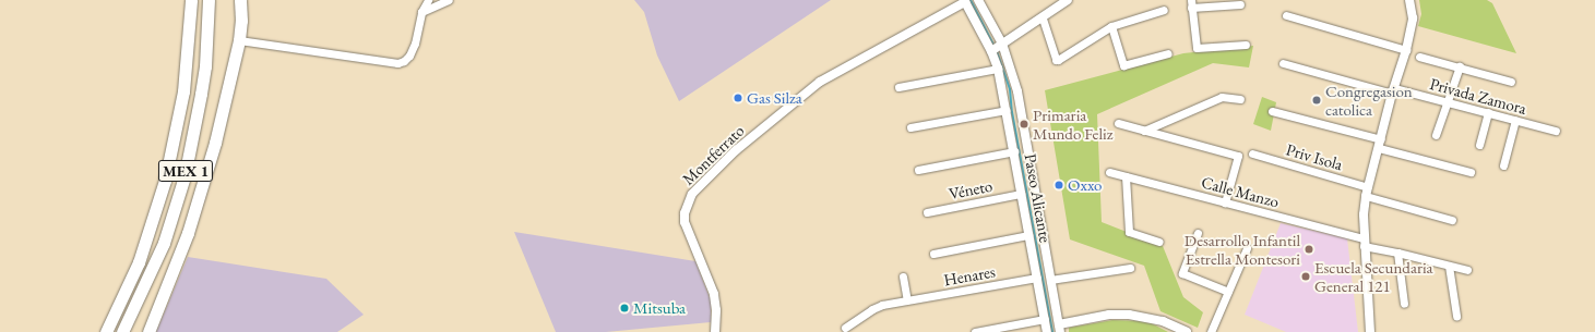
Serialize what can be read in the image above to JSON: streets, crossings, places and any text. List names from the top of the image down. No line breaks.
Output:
{"streets":{"highway":["MEX 1"],"street":["Privada Zamora","Montferrato","Priv Isola","Véneto","Calle Manzo","Paseo Alicante","Henares"]},"crossings":[["Montferrato","Paseo Alicante"],["Véneto","Paseo Alicante"],["Paseo Alicante","Henares"]],"places":["Gas Silza","Congregasion catolica","Primaria Mundo Feliz","Oxxo","Desarrollo Infantil Estrella Montesori","Escuela Secundaria General 121","Mitsuba"]}
